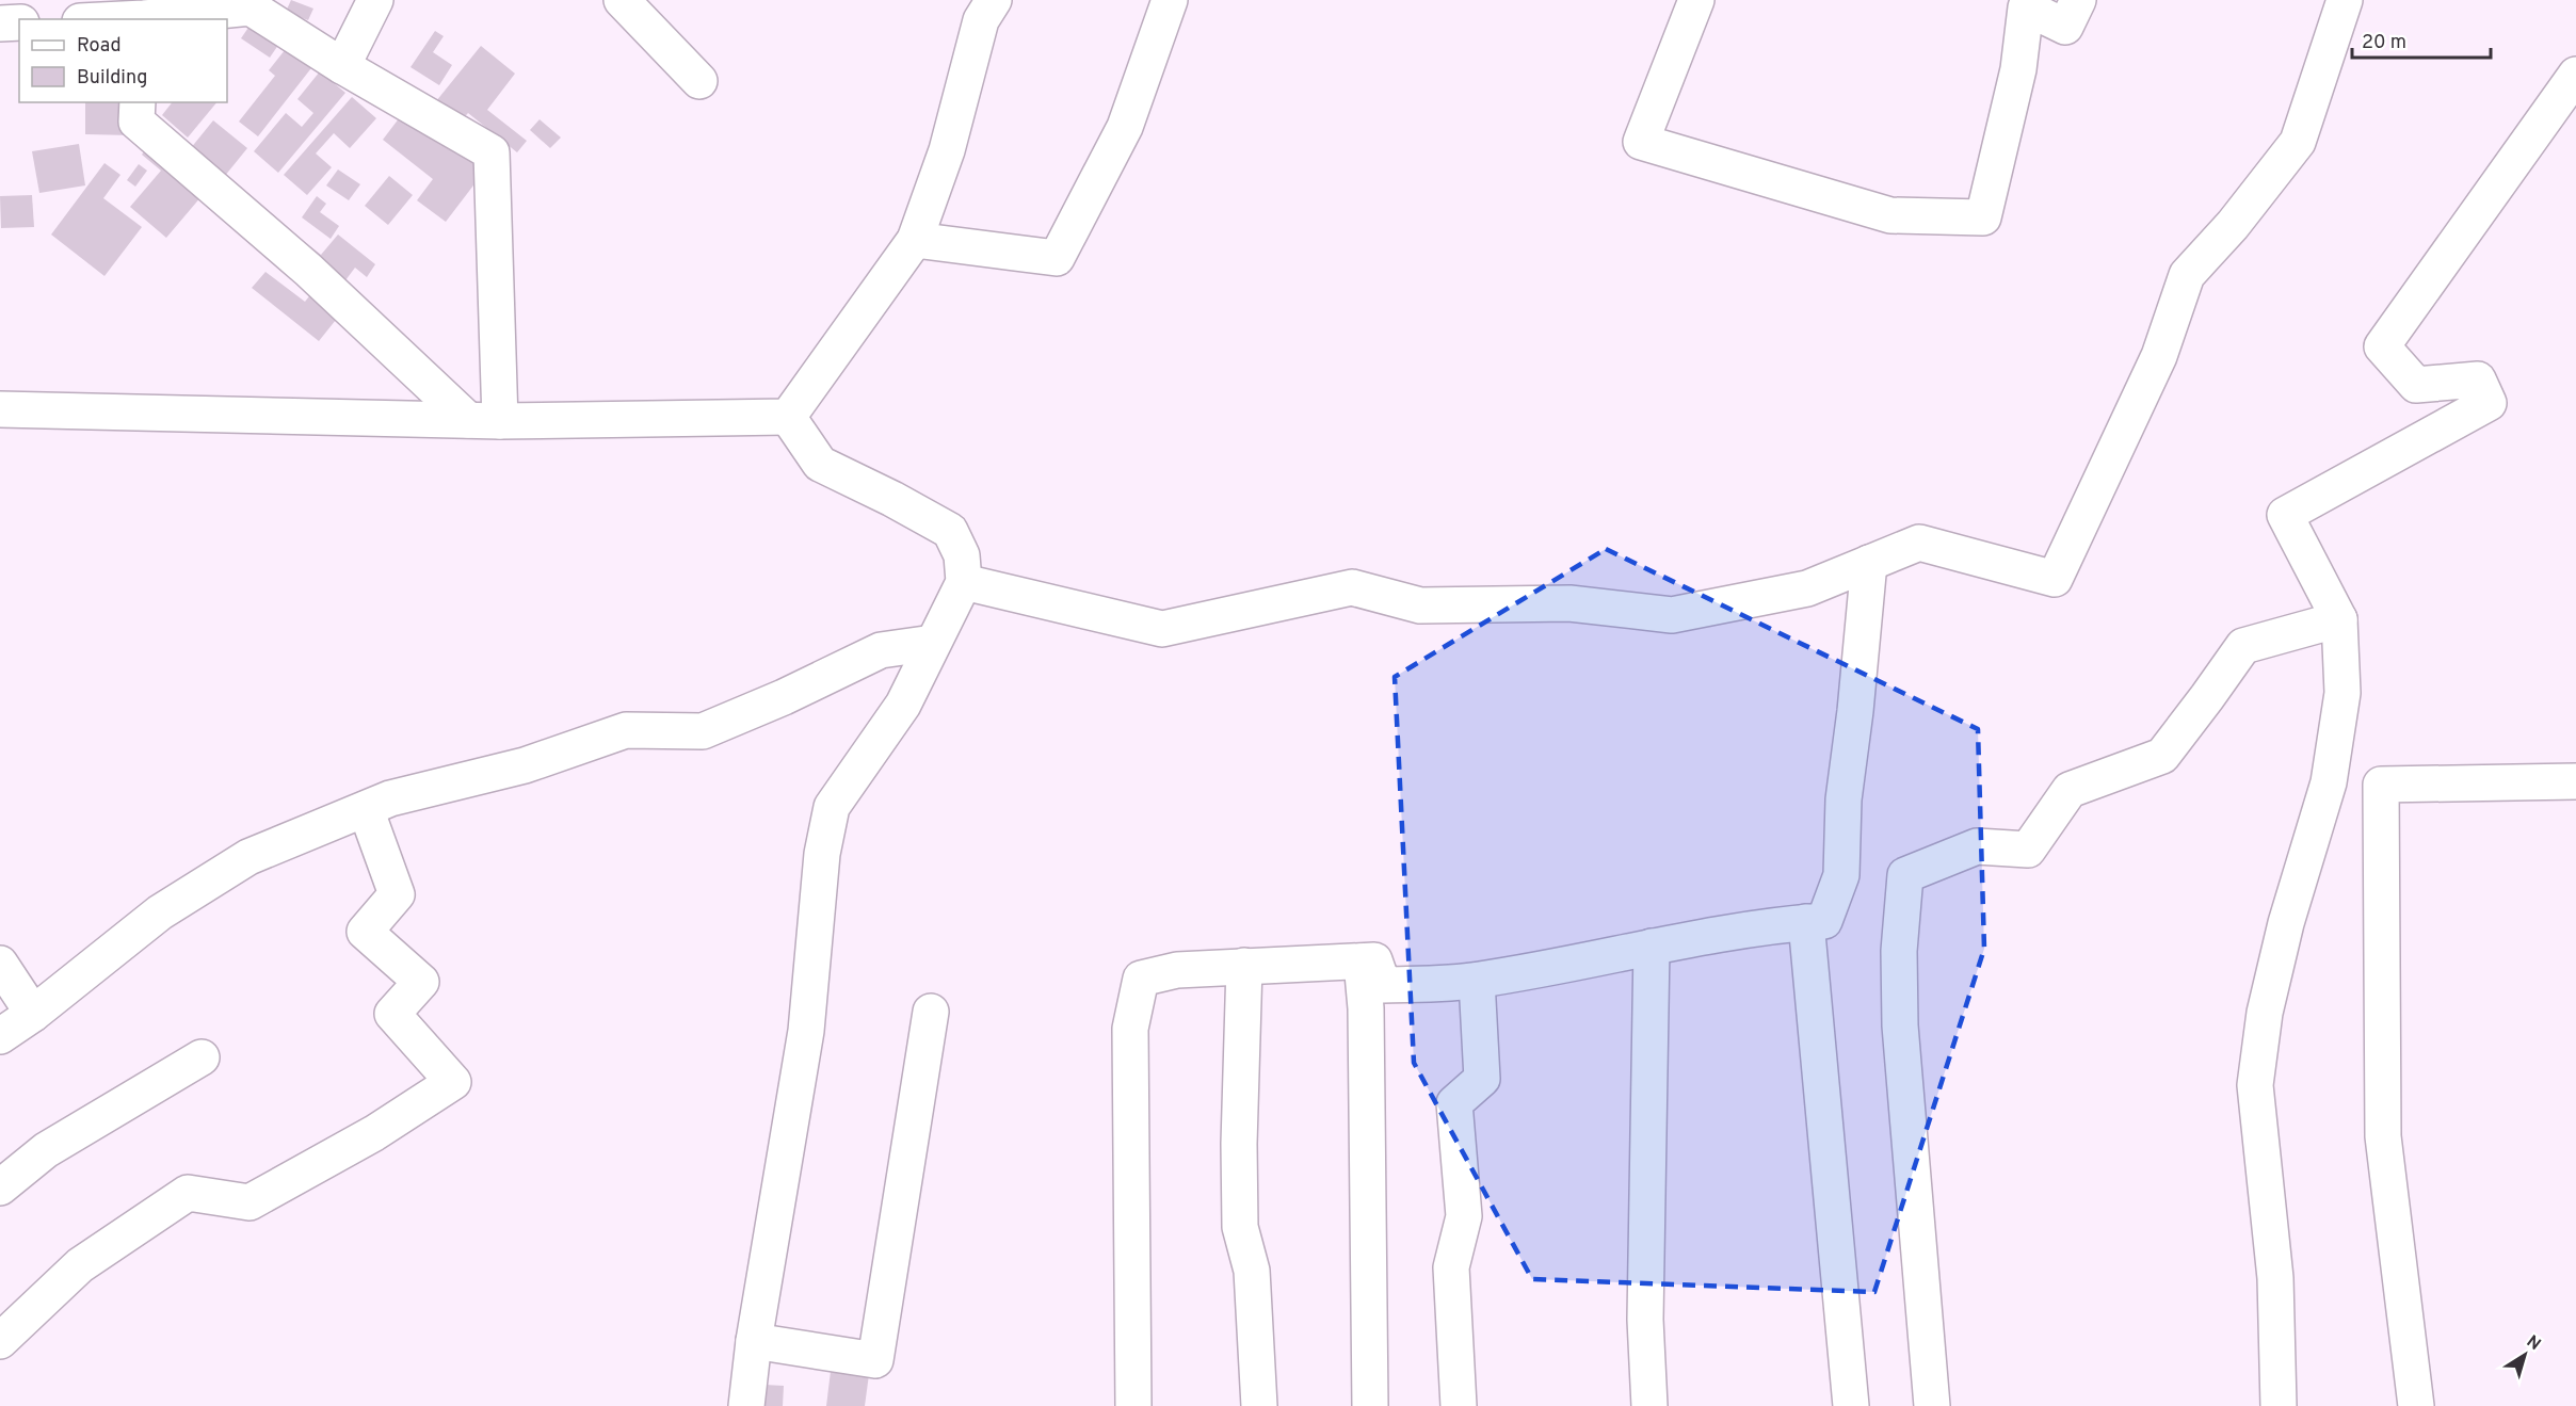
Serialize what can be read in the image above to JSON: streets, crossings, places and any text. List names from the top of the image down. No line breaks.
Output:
{"legend":["Road","Building"],"scale_bar":"20 m","north":"top right"}
